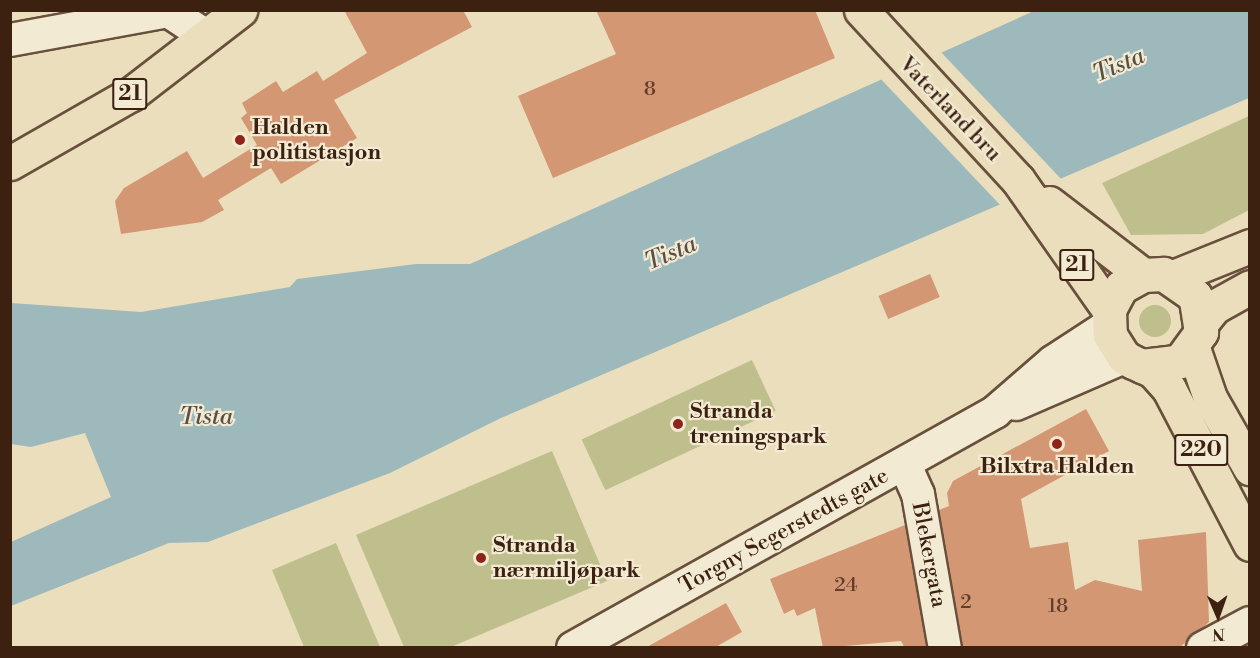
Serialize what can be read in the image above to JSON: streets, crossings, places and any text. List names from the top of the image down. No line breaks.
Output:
{"streets":{"main road":["21","Vaterland bru","220"],"street":["Torgny Segerstedts gate","Blekergata"]},"crossings":[["21","Vaterland bru"],["21","220"],["21","Torgny Segerstedts gate"],["220","Torgny Segerstedts gate"],["Torgny Segerstedts gate","Blekergata"]],"water":["Tista"],"places":["Halden politistasjon","Stranda treningspark","Bilxtra Halden","Stranda nærmiljøpark"],"house_numbers":["8","24","2","18"],"north":"bottom"}
